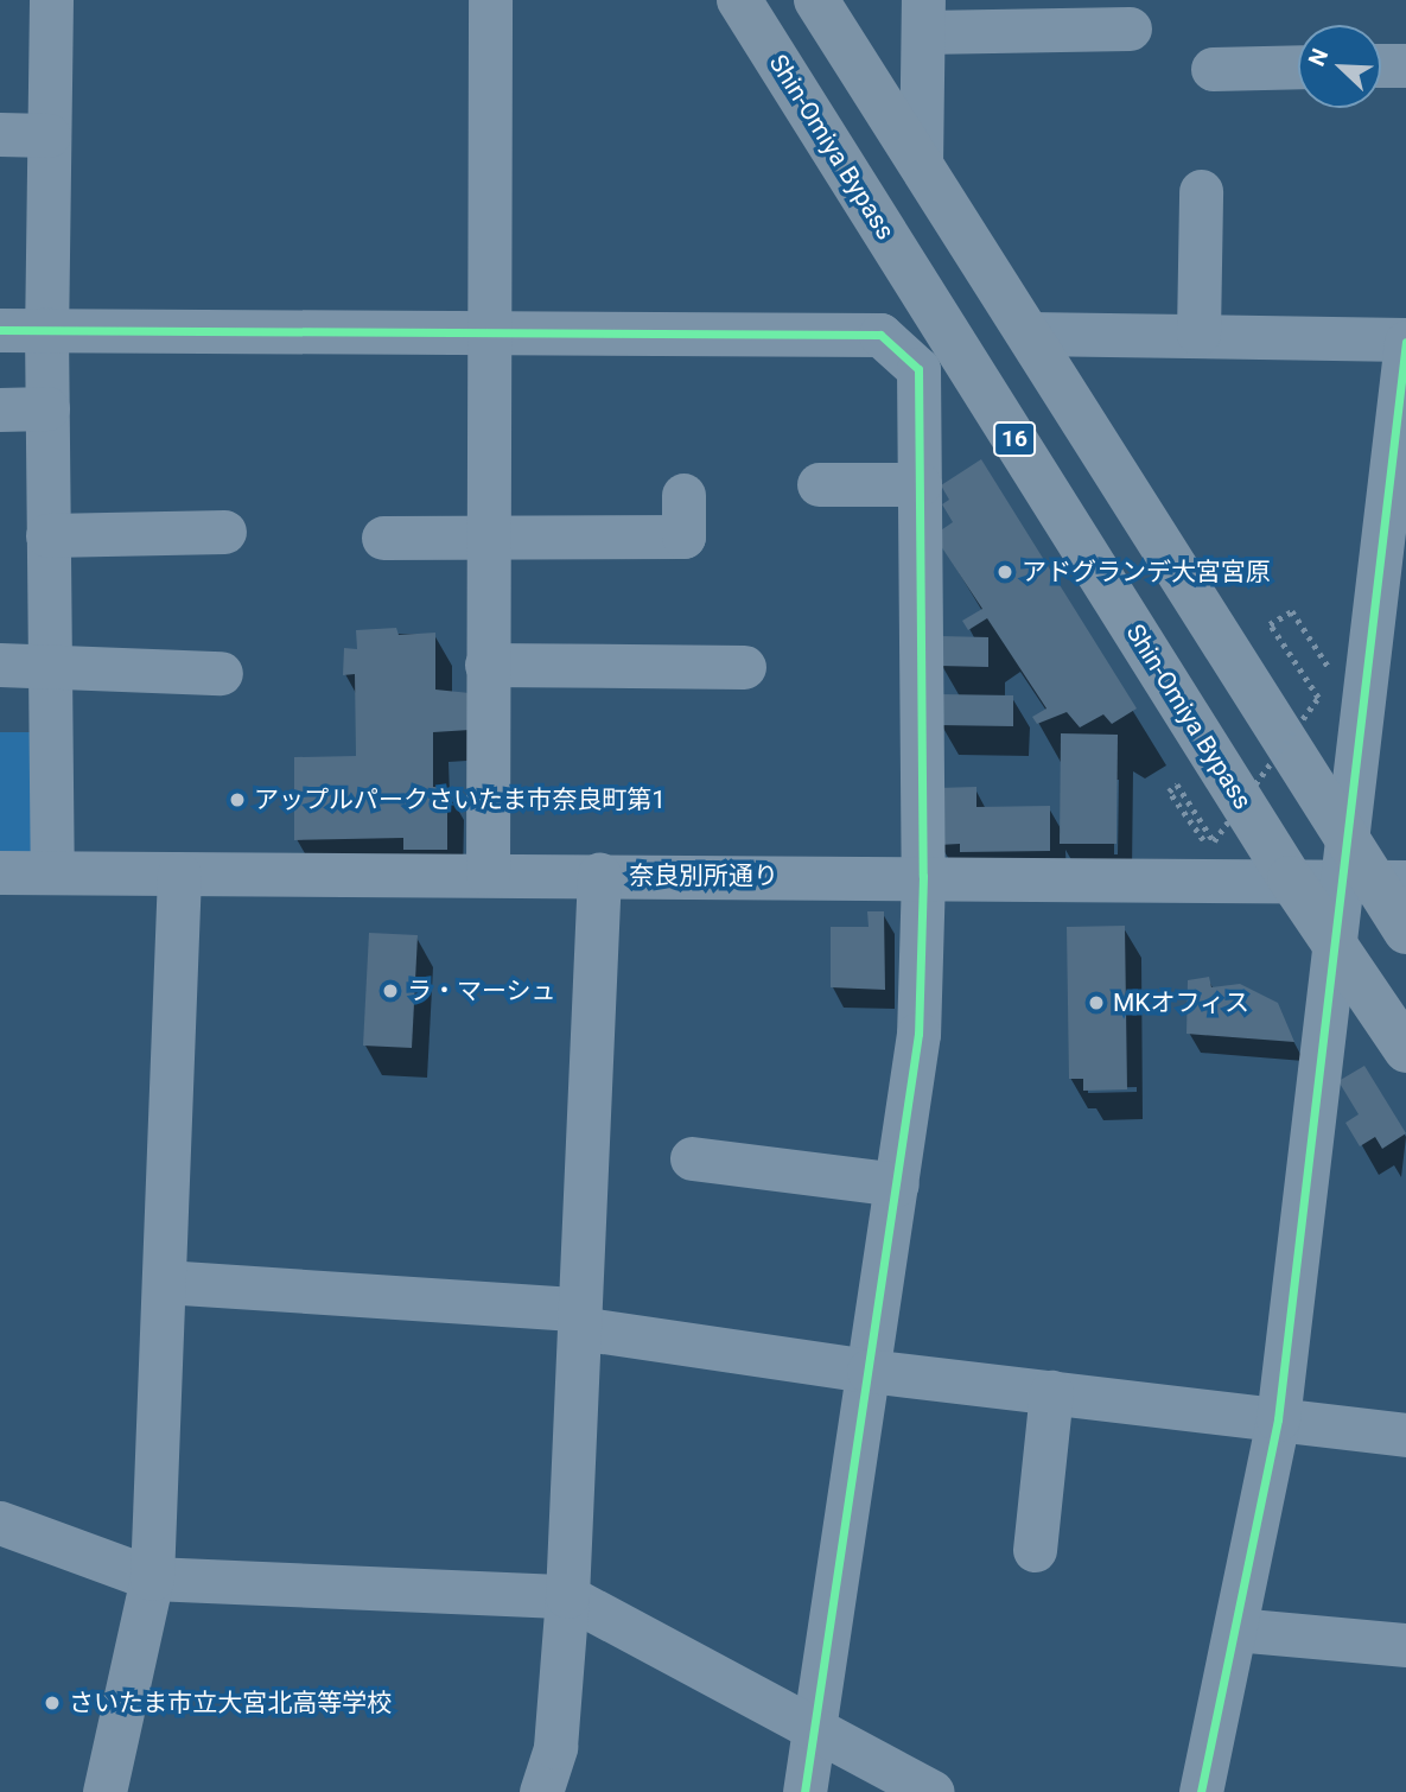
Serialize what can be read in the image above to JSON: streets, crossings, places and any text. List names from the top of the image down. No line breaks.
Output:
{"streets":{"highway":["Shin-Omiya Bypass","16"],"street":["奈良別所通り"]},"crossings":[["Shin-Omiya Bypass","奈良別所通り"]],"places":["アドグランデ大宮宮原","アップルパークさいたま市奈良町第1","ラ・マーシュ","MKオフィス","さいたま市立大宮北高等学校"],"north":"top left"}
